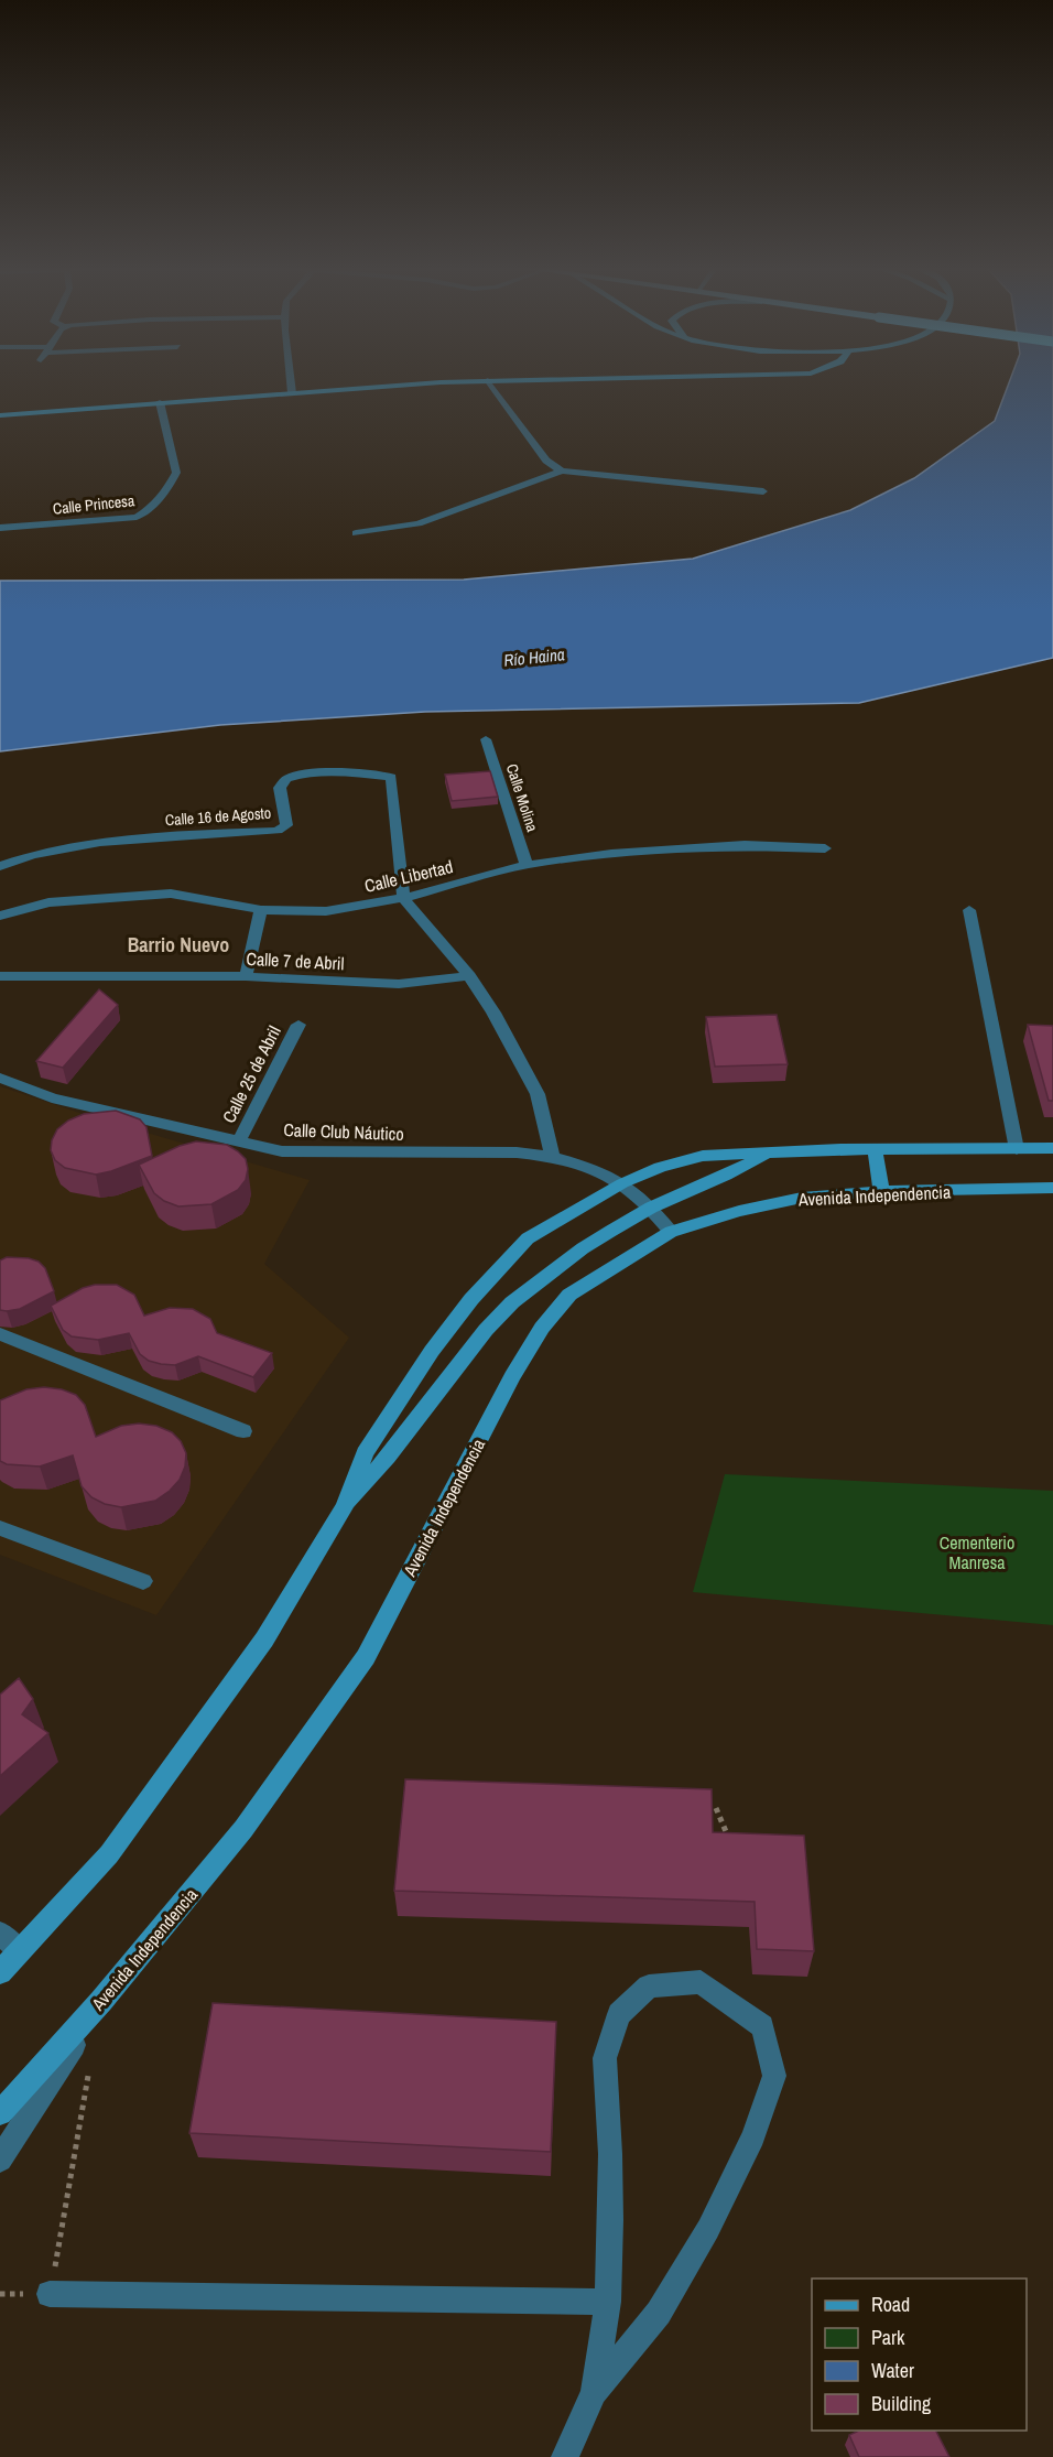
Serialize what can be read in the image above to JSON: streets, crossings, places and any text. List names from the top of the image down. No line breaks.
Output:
{"streets":{"street":["Calle Princesa","Calle Molina","Calle 16 de Agosto","Calle Libertad","Calle 7 de Abril","Calle 25 de Abril","Calle Club Náutico","Avenida Independencia"]},"crossings":[["Calle Molina","Calle Libertad"],["Calle 16 de Agosto","Calle Libertad"],["Calle 25 de Abril","Calle Club Náutico"],["Calle Club Náutico","Avenida Independencia"]],"districts":["Barrio Nuevo"],"water":["Río Haina"],"parks":["Cementerio Manresa"],"legend":["Road","Park","Water","Building"]}
